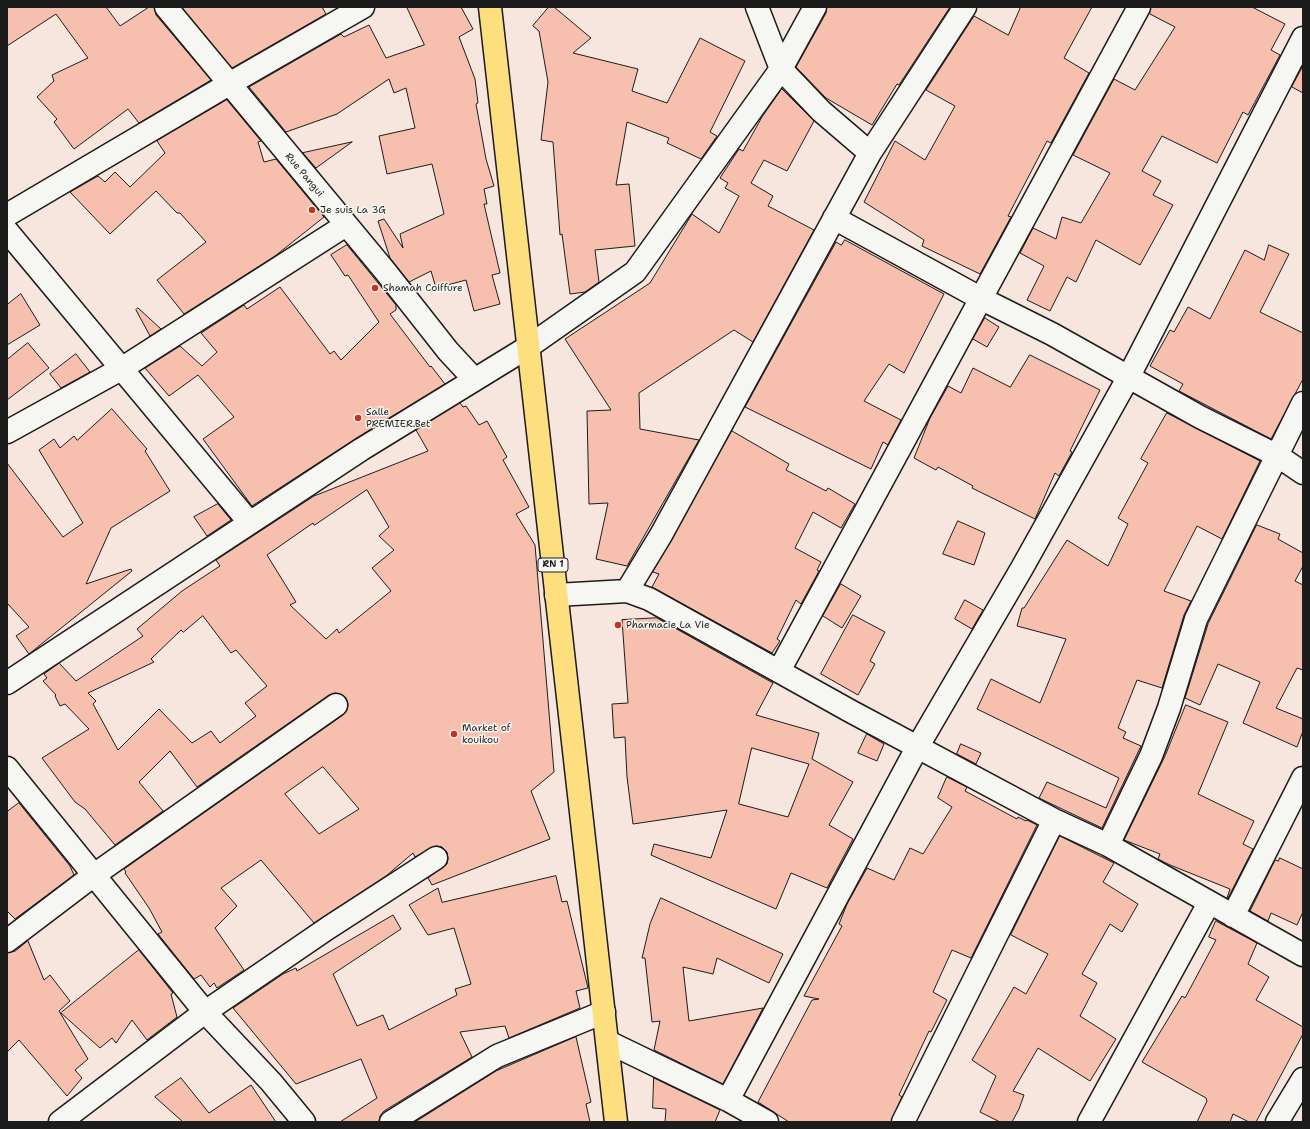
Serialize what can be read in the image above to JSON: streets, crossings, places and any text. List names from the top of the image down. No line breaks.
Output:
{"streets":{"highway":["RN 1"],"street":["Rue Pangui"]},"places":["Je suis La 3G","Shamah Coiffure","Salle PREMIER.Bet","Pharmacie La Vie","Market of kouikou"]}
